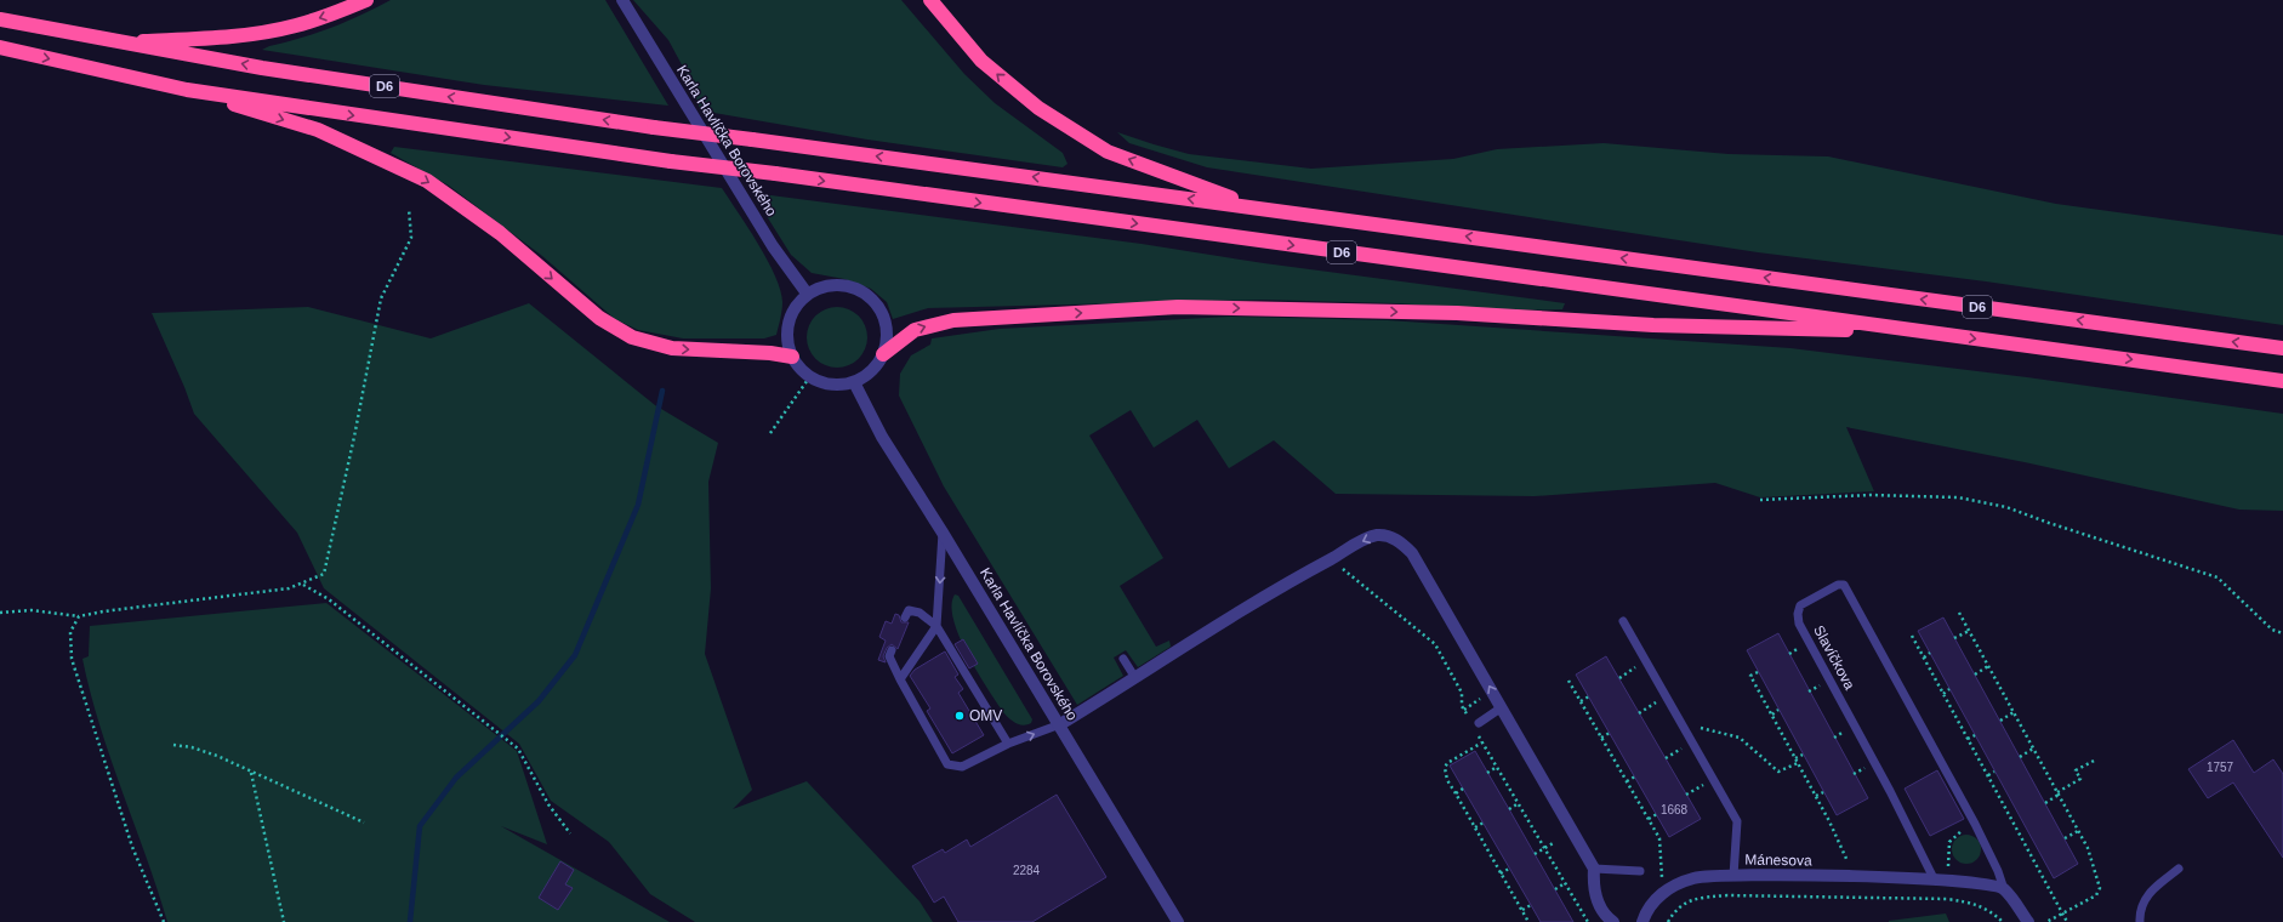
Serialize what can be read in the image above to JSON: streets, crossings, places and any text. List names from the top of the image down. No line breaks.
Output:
{"streets":{"highway":["D6"],"street":["Karla Havlíčka Borovského","Slavíčkova","Mánesova"]},"crossings":[["Slavíčkova","Mánesova"]],"places":["OMV"],"house_numbers":["1757","1668","2284"]}
